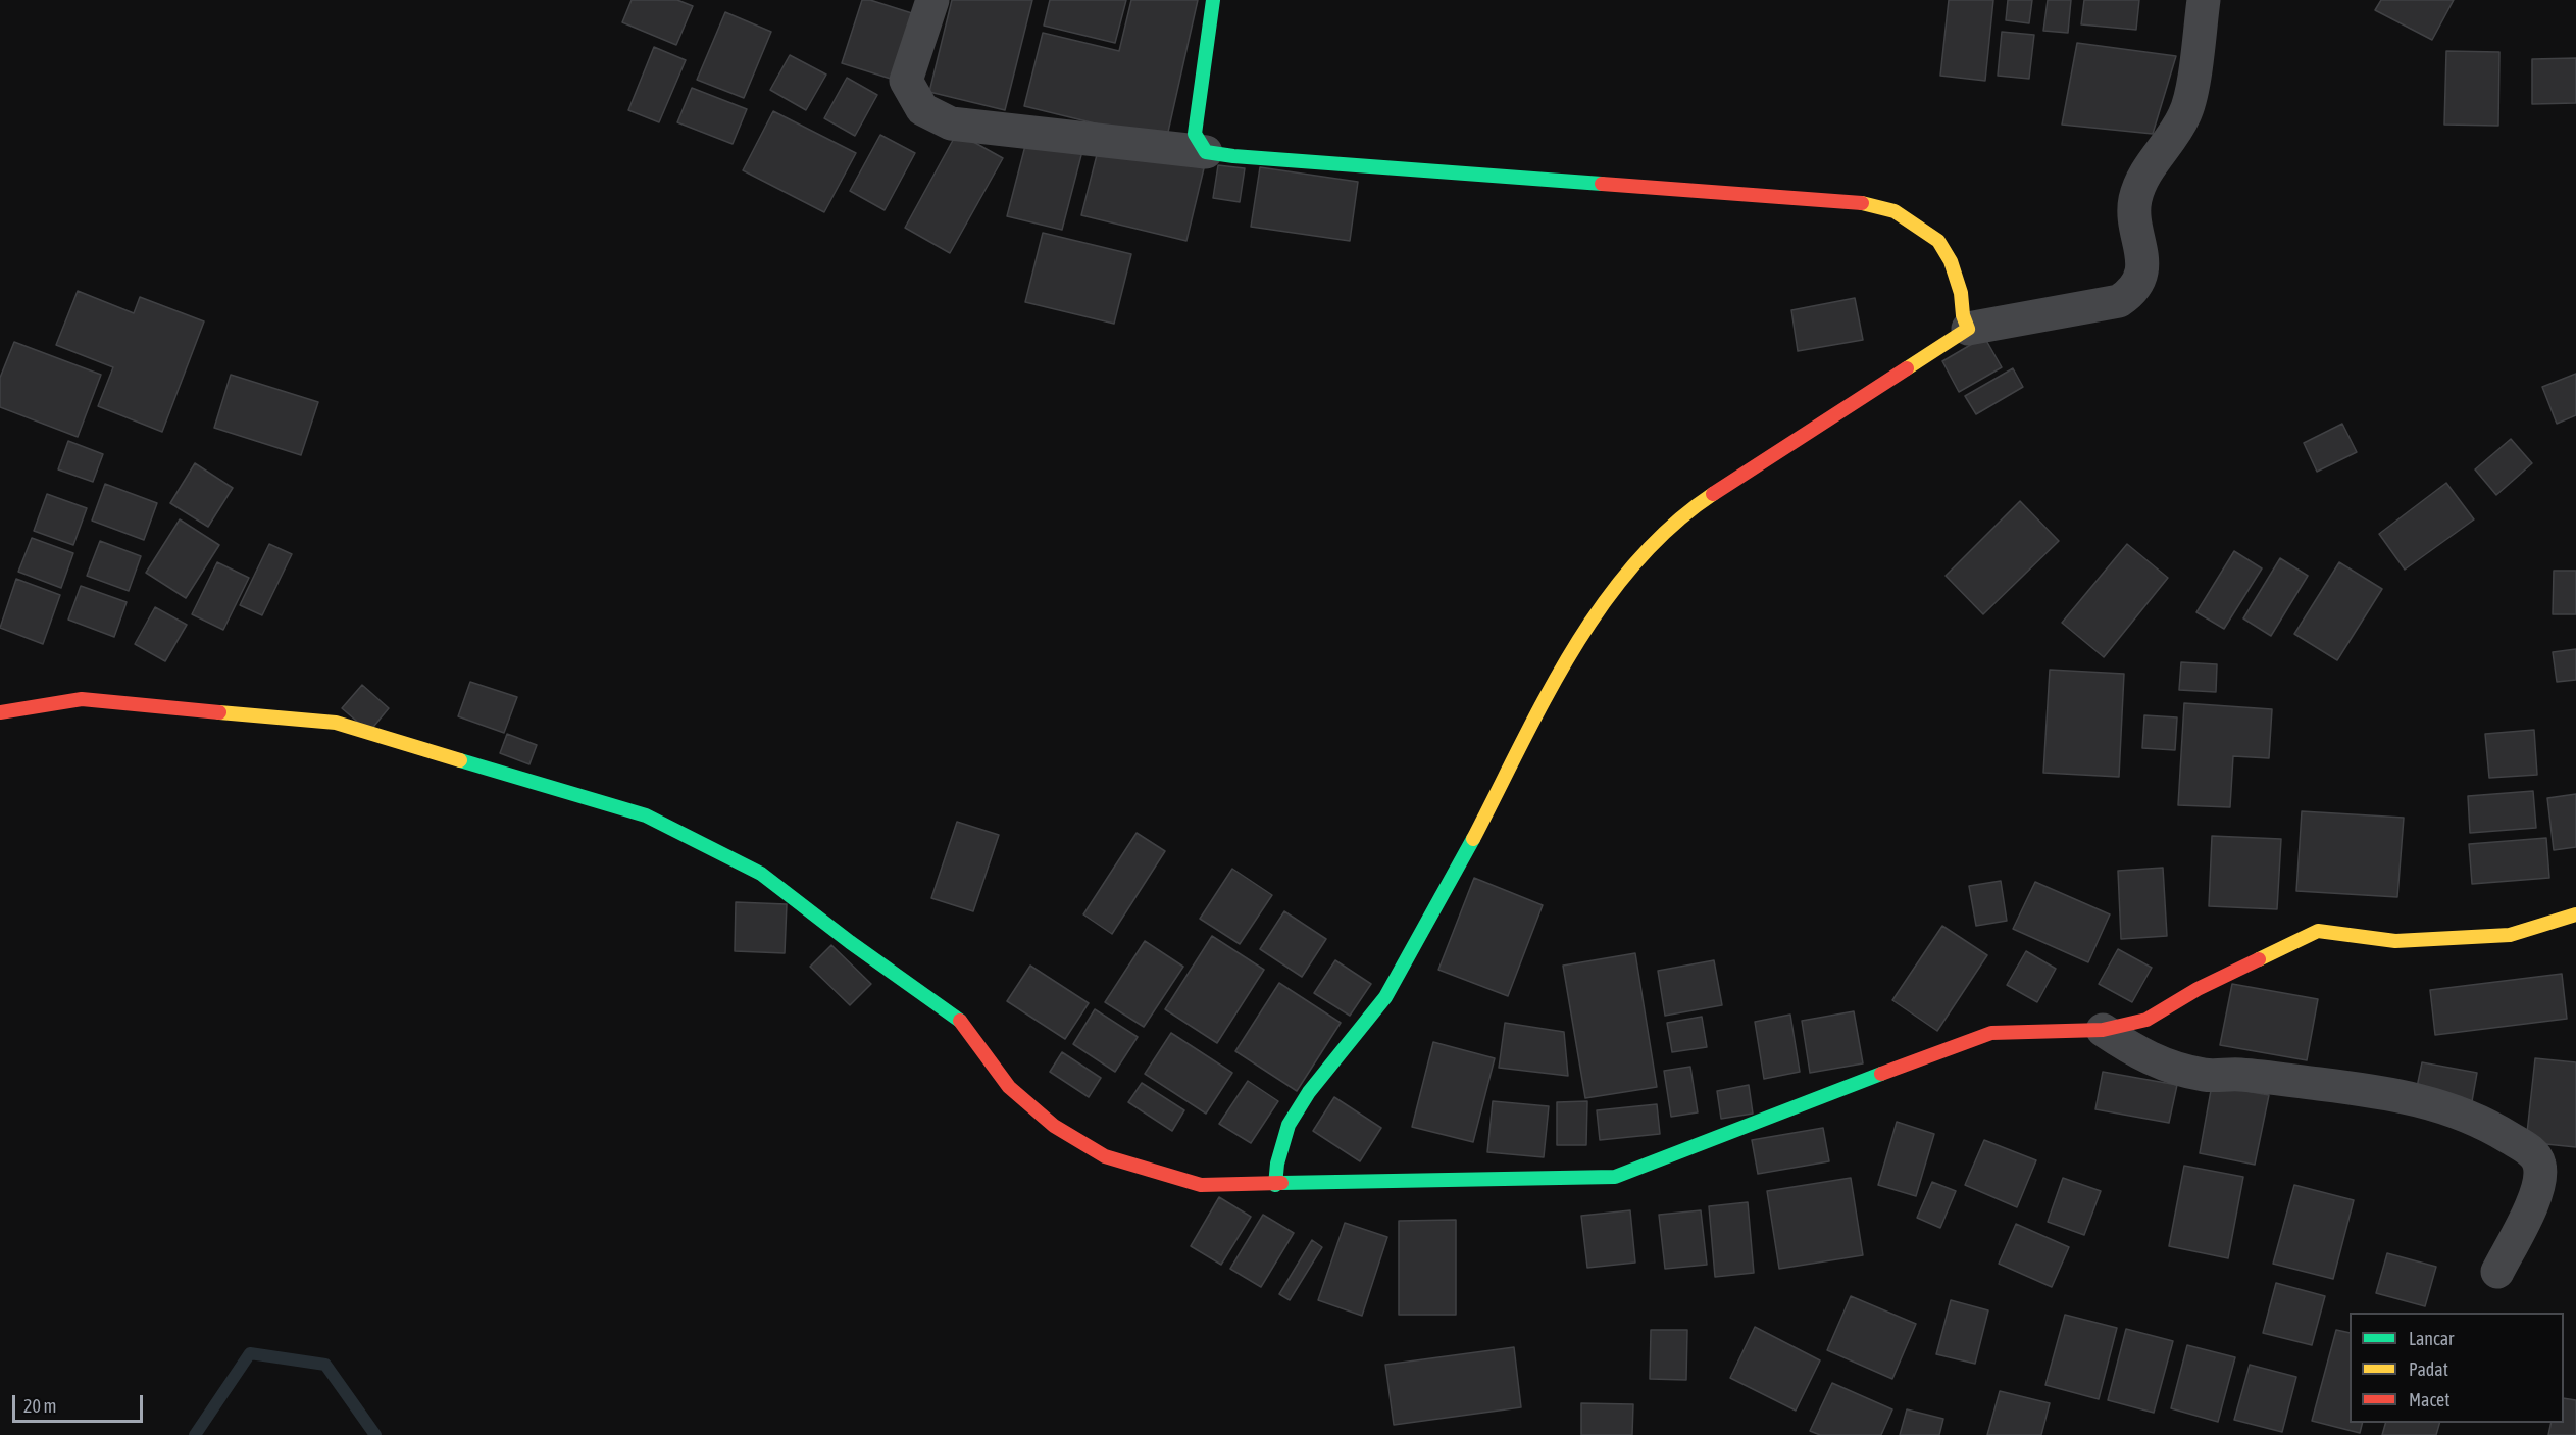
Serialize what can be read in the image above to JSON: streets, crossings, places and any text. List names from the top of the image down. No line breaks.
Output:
{"legend":["Lancar","Padat","Macet"],"scale_bar":"20 m"}
